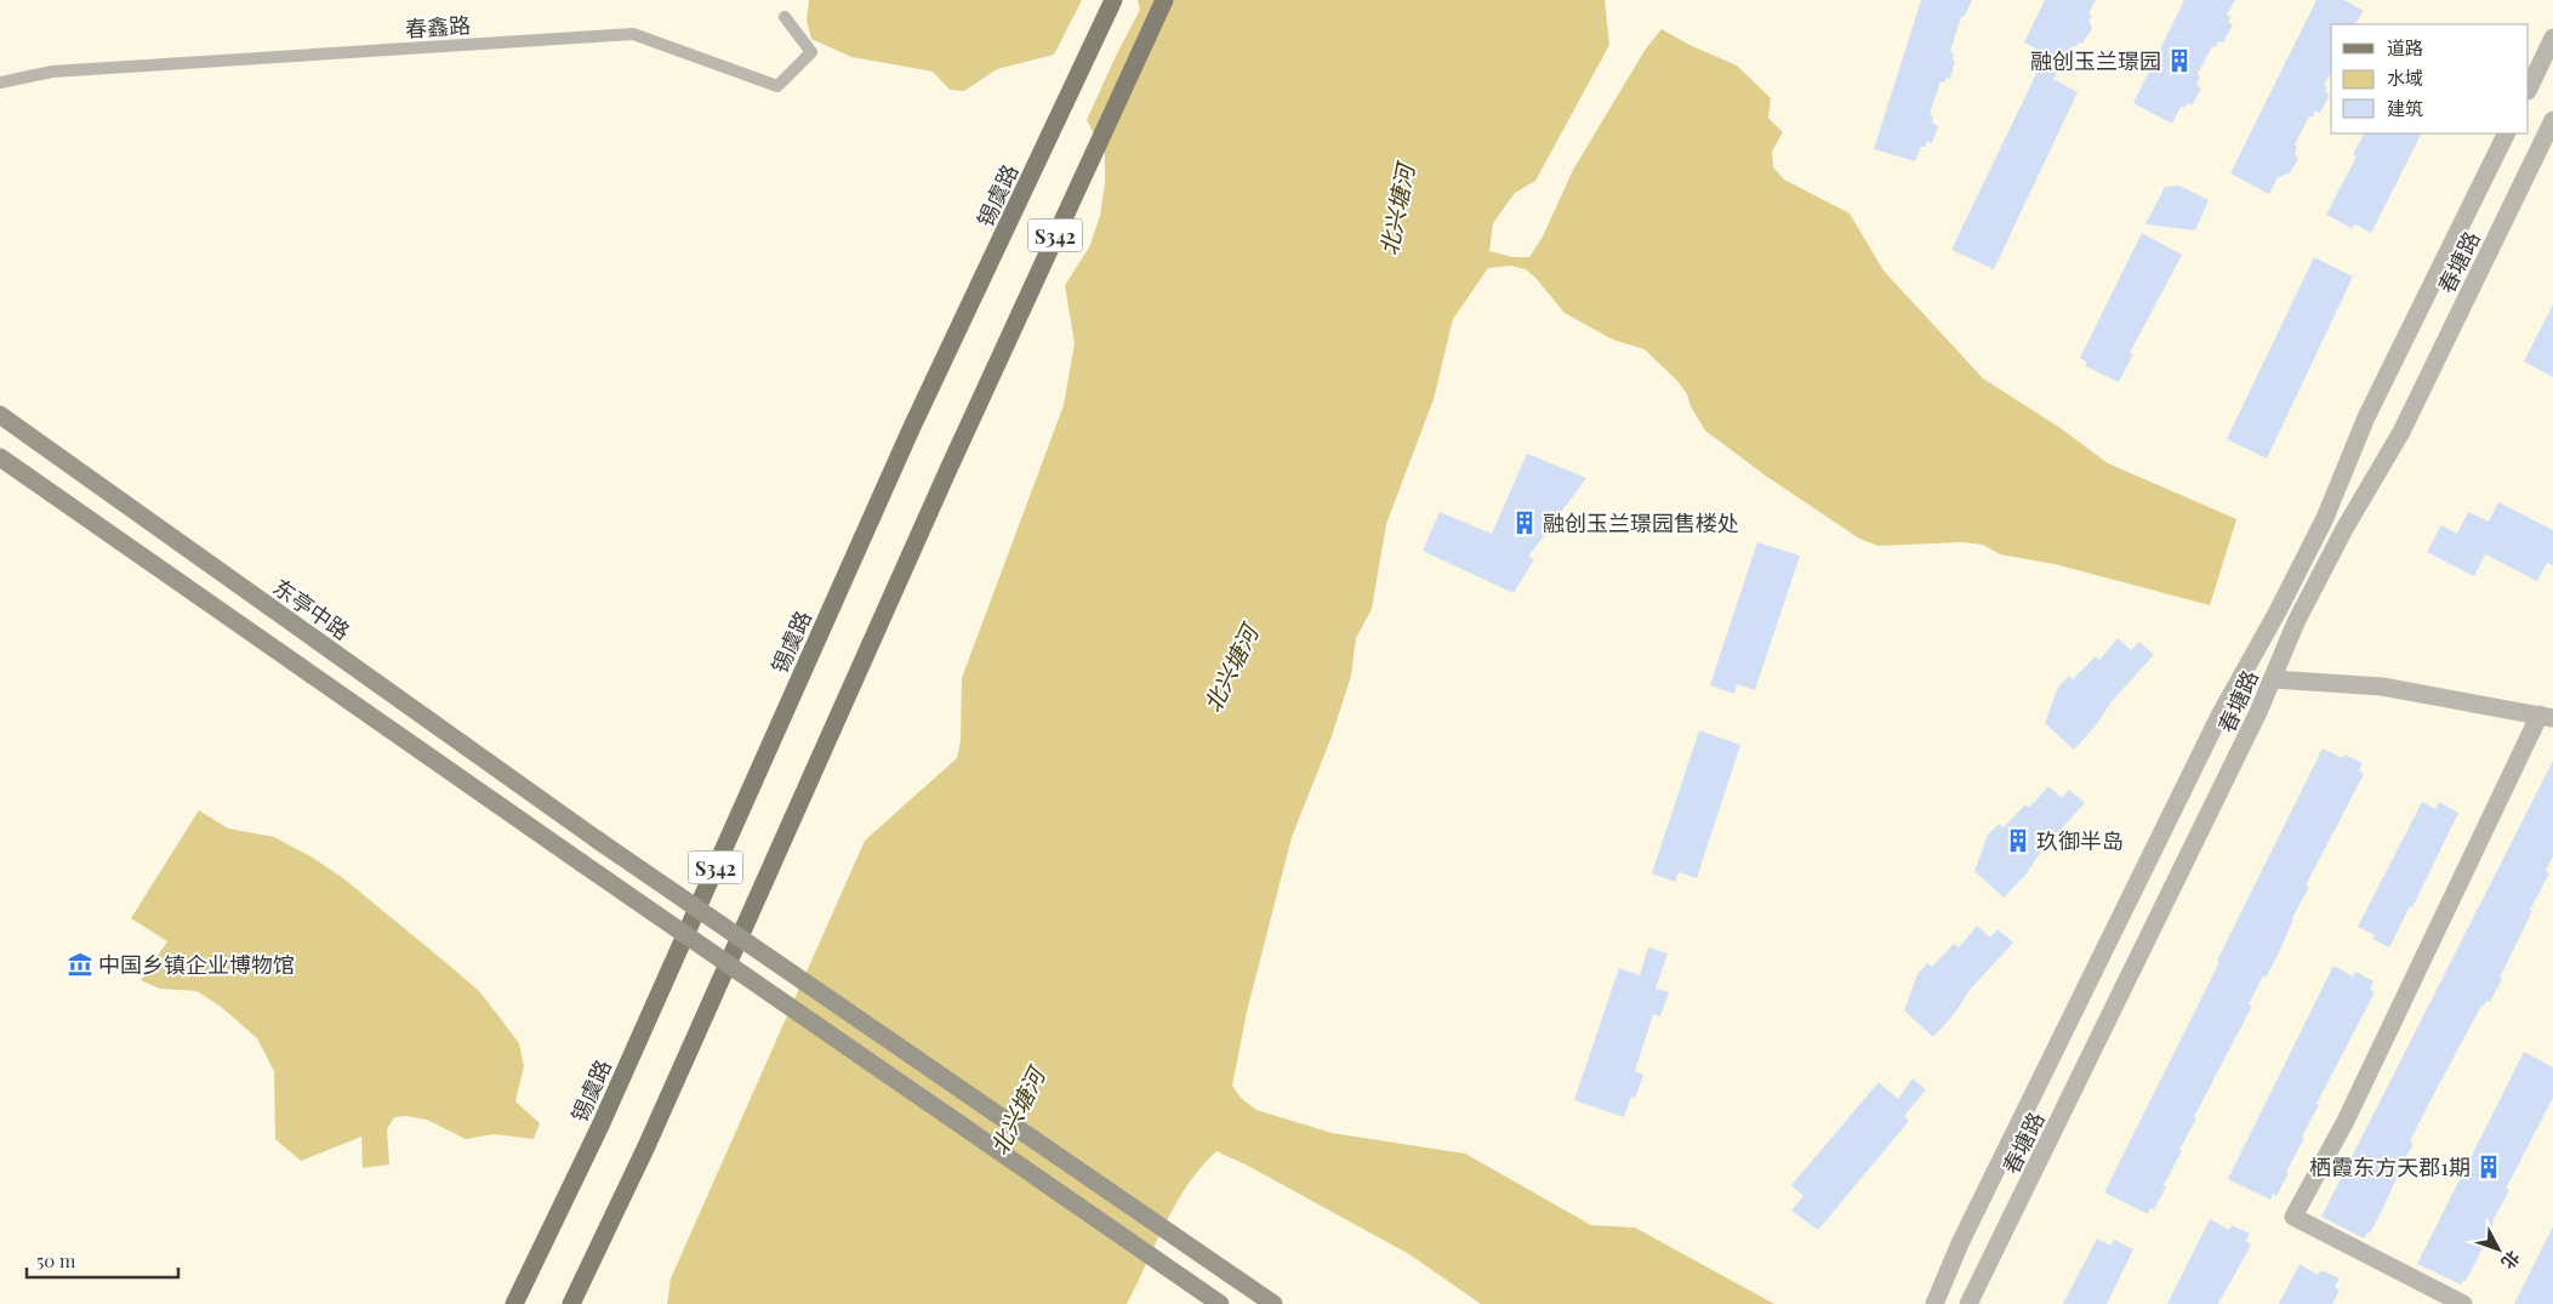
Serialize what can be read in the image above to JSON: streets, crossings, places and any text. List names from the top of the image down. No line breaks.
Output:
{"streets":{"main road":["锡虞路","S342","东亭中路"],"street":["春塘路"],"lane":["春鑫路"]},"water":["北兴塘河"],"places":{"building":["融创玉兰璟园","融创玉兰璟园售楼处","玖御半岛","栖霞东方天郡1期"],"museum":["中国乡镇企业博物馆"]},"legend":["道路","水域","建筑"],"scale_bar":"50 m","north":"bottom right"}
